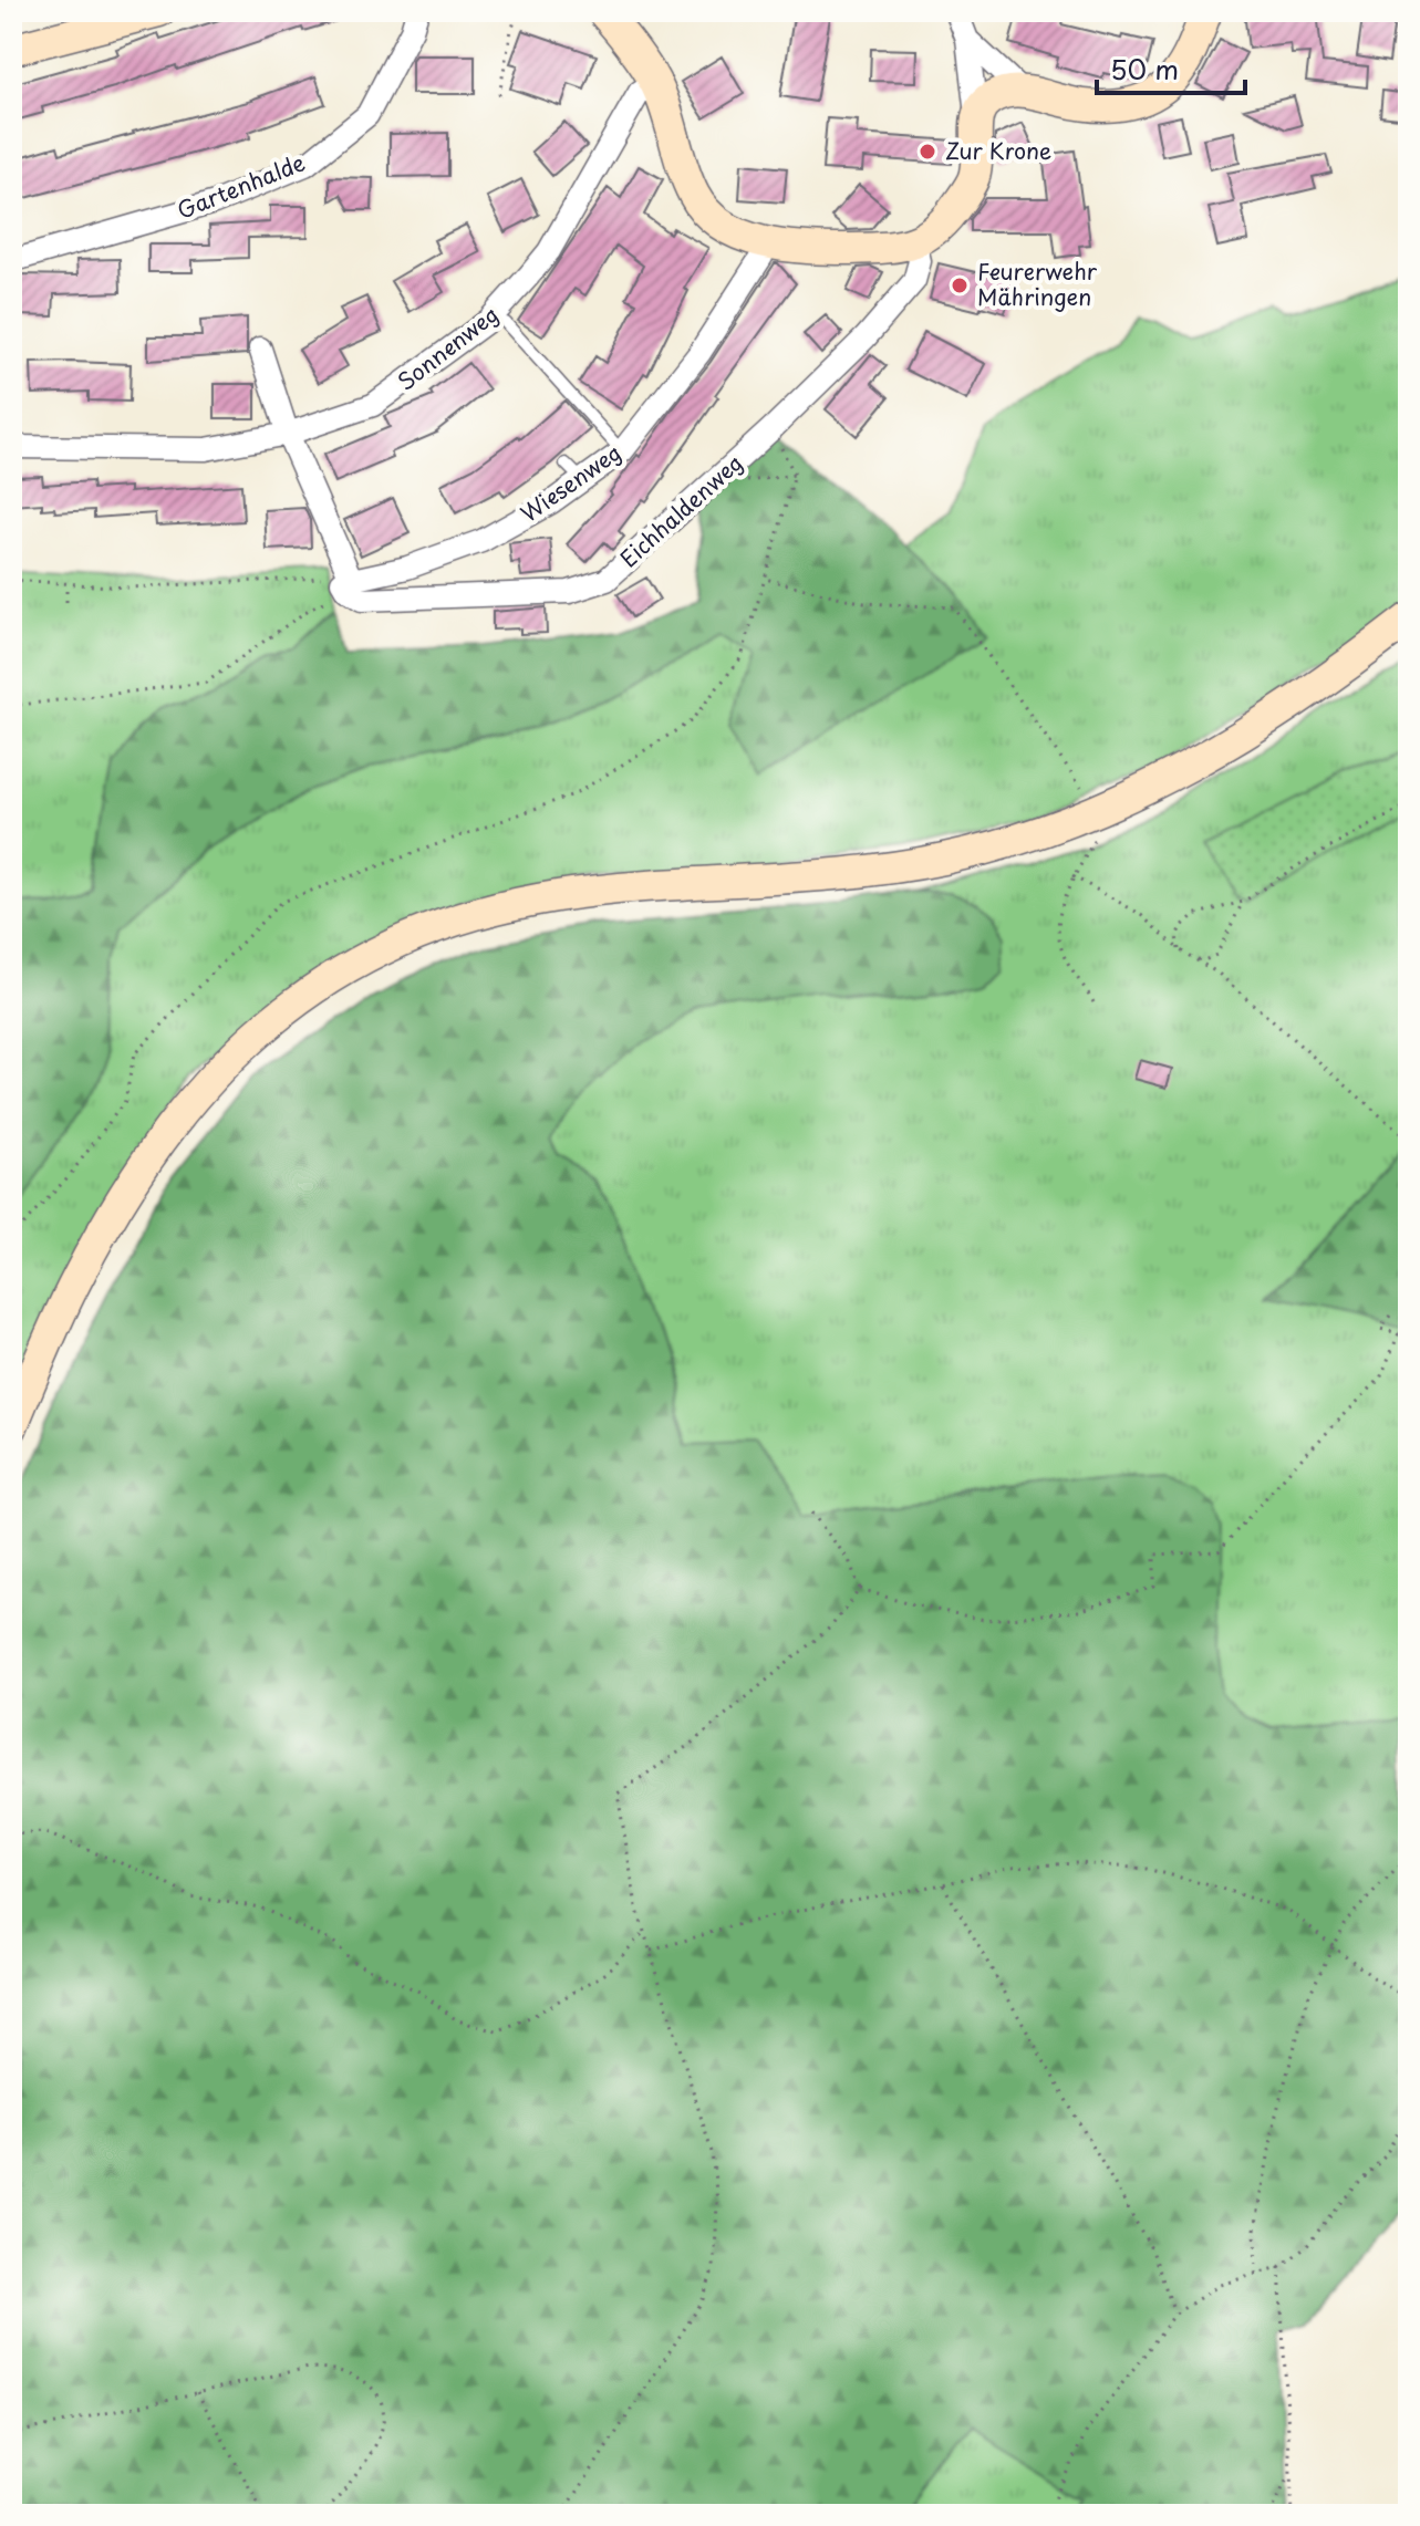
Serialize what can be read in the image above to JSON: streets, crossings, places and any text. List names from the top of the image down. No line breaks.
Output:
{"streets":{"street":["Gartenhalde","Sonnenweg","Wiesenweg","Eichhaldenweg"]},"crossings":[["Wiesenweg","Eichhaldenweg"]],"places":["Zur Krone","Feurerwehr Mähringen"],"scale_bar":"50 m"}
